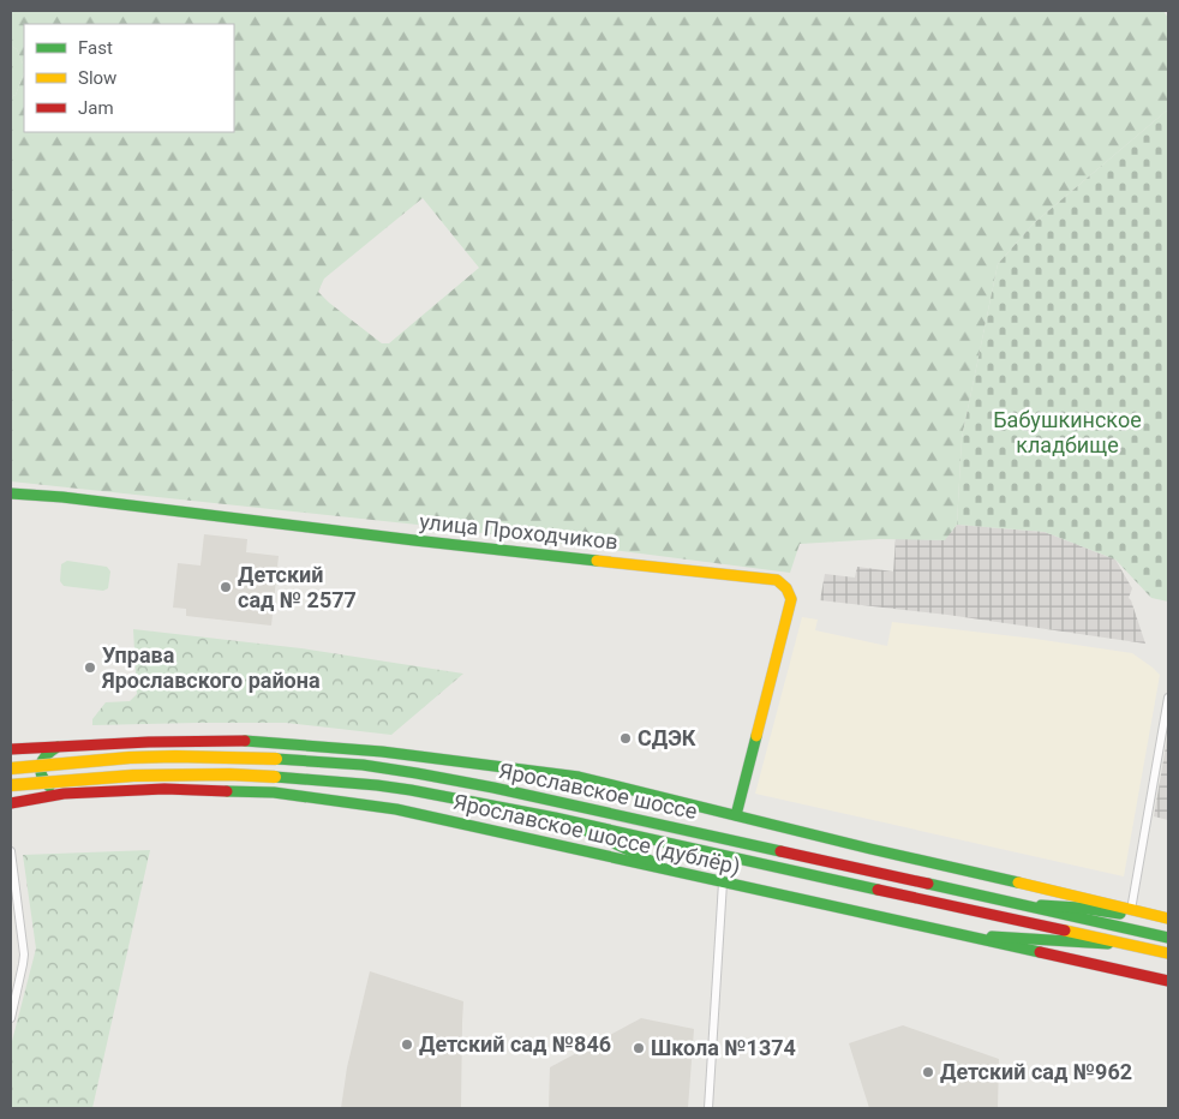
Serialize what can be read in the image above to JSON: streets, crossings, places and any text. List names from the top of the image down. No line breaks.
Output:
{"streets":{"street":["улица Проходчиков","Ярославское шоссе","Ярославское шоссе (дублёр)"]},"crossings":[["улица Проходчиков","Ярославское шоссе (дублёр)"]],"parks":["Бабушкинское кладбище"],"places":["Детский сад № 2577","Управа Ярославского района","СДЭК","Детский сад №846","Школа №1374","Детский сад №962"],"legend":["Fast","Slow","Jam"]}
